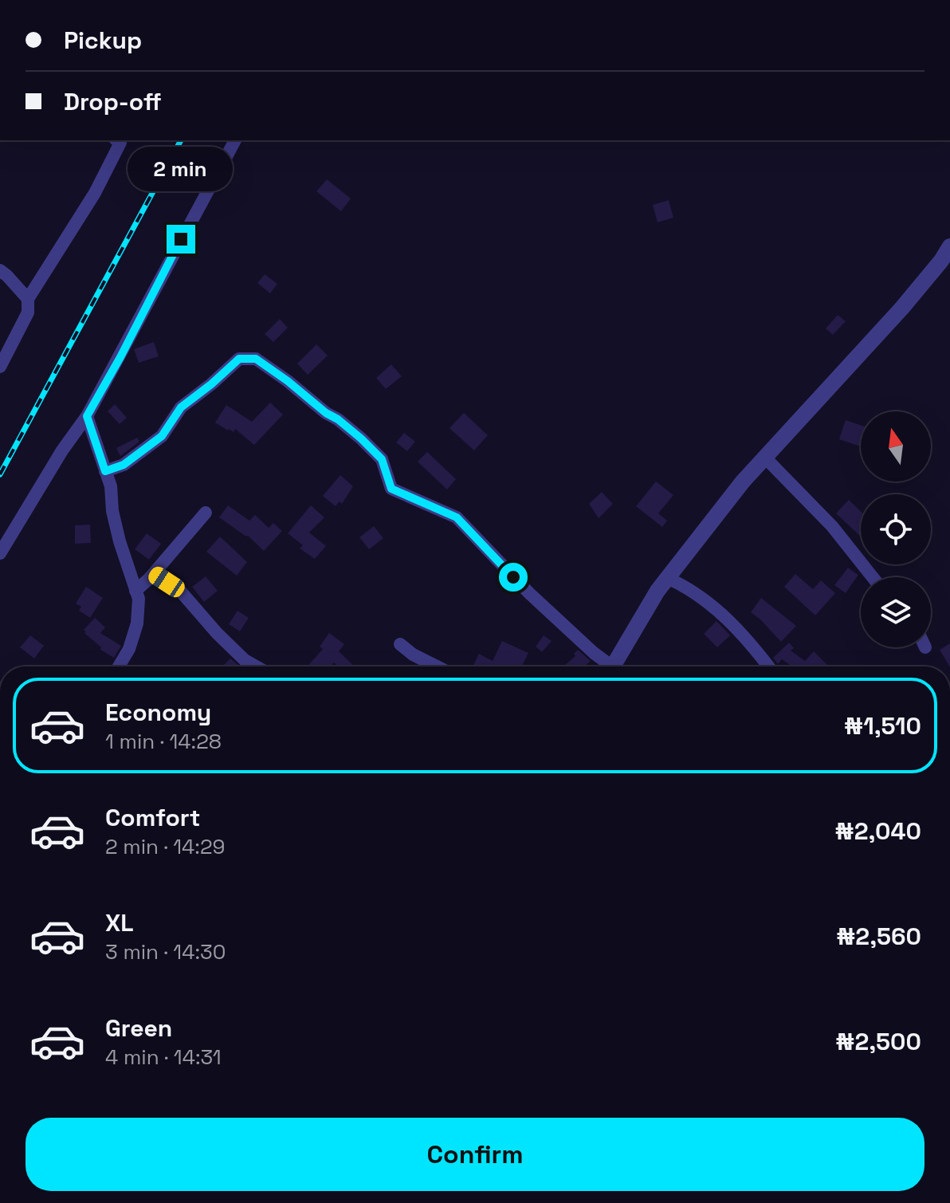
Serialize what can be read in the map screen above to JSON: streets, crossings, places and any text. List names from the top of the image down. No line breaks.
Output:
{"north":"top","page":{"banner":["Pickup","Drop-off"],"bubble":"2 min","list":[{"name":"Economy","note":"1 min · 14:28","value":"₦1,510"},{"name":"Comfort","note":"2 min · 14:29","value":"₦2,040"},{"name":"XL","note":"3 min · 14:30","value":"₦2,560"},{"name":"Green","note":"4 min · 14:31","value":"₦2,500"}],"buttons":"Confirm"}}
